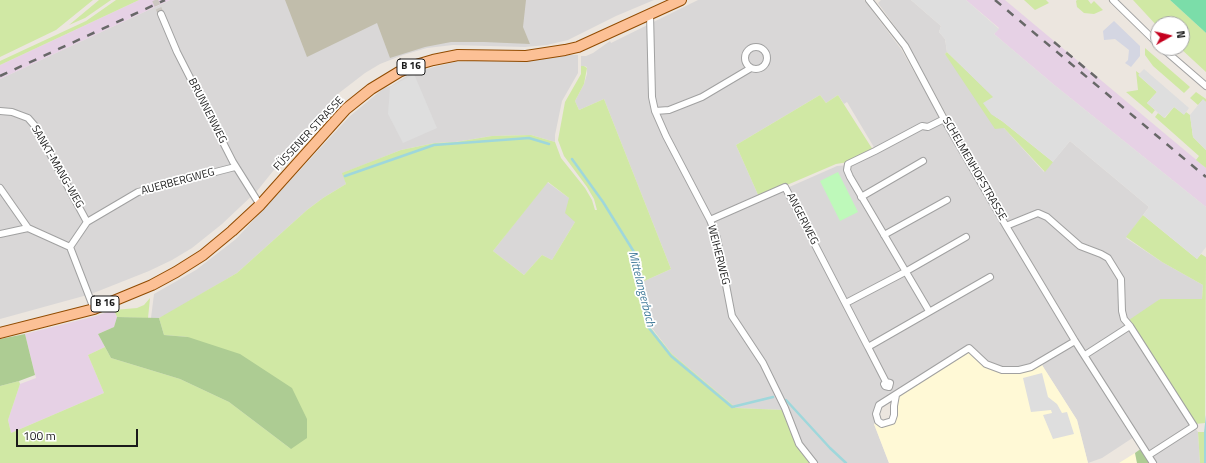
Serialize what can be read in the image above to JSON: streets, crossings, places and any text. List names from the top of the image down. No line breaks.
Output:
{"streets":{"main road":["B 16","FÜSSENER STRASSE"],"street":["BRUNNENWEG","SANKT-MANG-WEG","SCHELMENHOFSTRASSE","AUERBERGWEG","ANGERWEG","WEIHERWEG"]},"crossings":[["BRUNNENWEG","FÜSSENER STRASSE"],["BRUNNENWEG","AUERBERGWEG"],["FÜSSENER STRASSE","WEIHERWEG"],["SANKT-MANG-WEG","AUERBERGWEG"],["ANGERWEG","WEIHERWEG"]],"water":["Mittelangerbach"],"scale_bar":"100 m","north":"right"}
